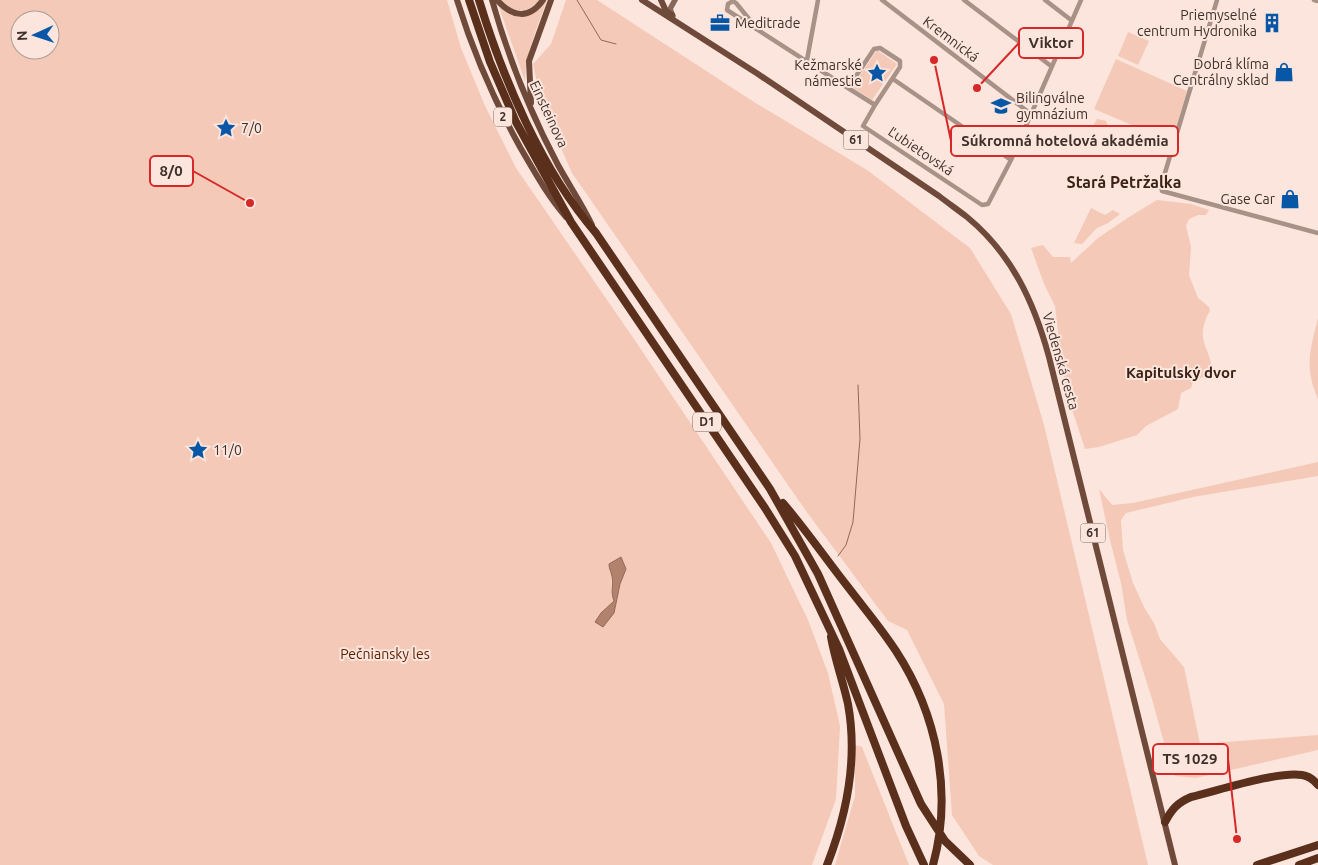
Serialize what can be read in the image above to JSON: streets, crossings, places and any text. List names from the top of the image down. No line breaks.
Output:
{"streets":{"highway":["D1"],"main road":["Einsteinova","2","61","Viedenská cesta"],"street":["Kremnická","Ľubietovská"]},"crossings":[["Einsteinova","2"],["Einsteinova","D1"],["2","D1"]],"districts":["Stará Petržalka","Kapitulský dvor"],"parks":["Pečniansky les"],"places":{"office":["Meditrade"],"building":["Priemyselné centrum Hydronika"],"other":["Súkromná hotelová akadémia","Viktor","8/0","TS 1029"],"shop":["Dobrá klíma Centrálny sklad","Gase Car"],"place":["Kežmarské námestie","7/0","11/0"],"school or university":["Bilingválne gymnázium"]},"north":"left"}
